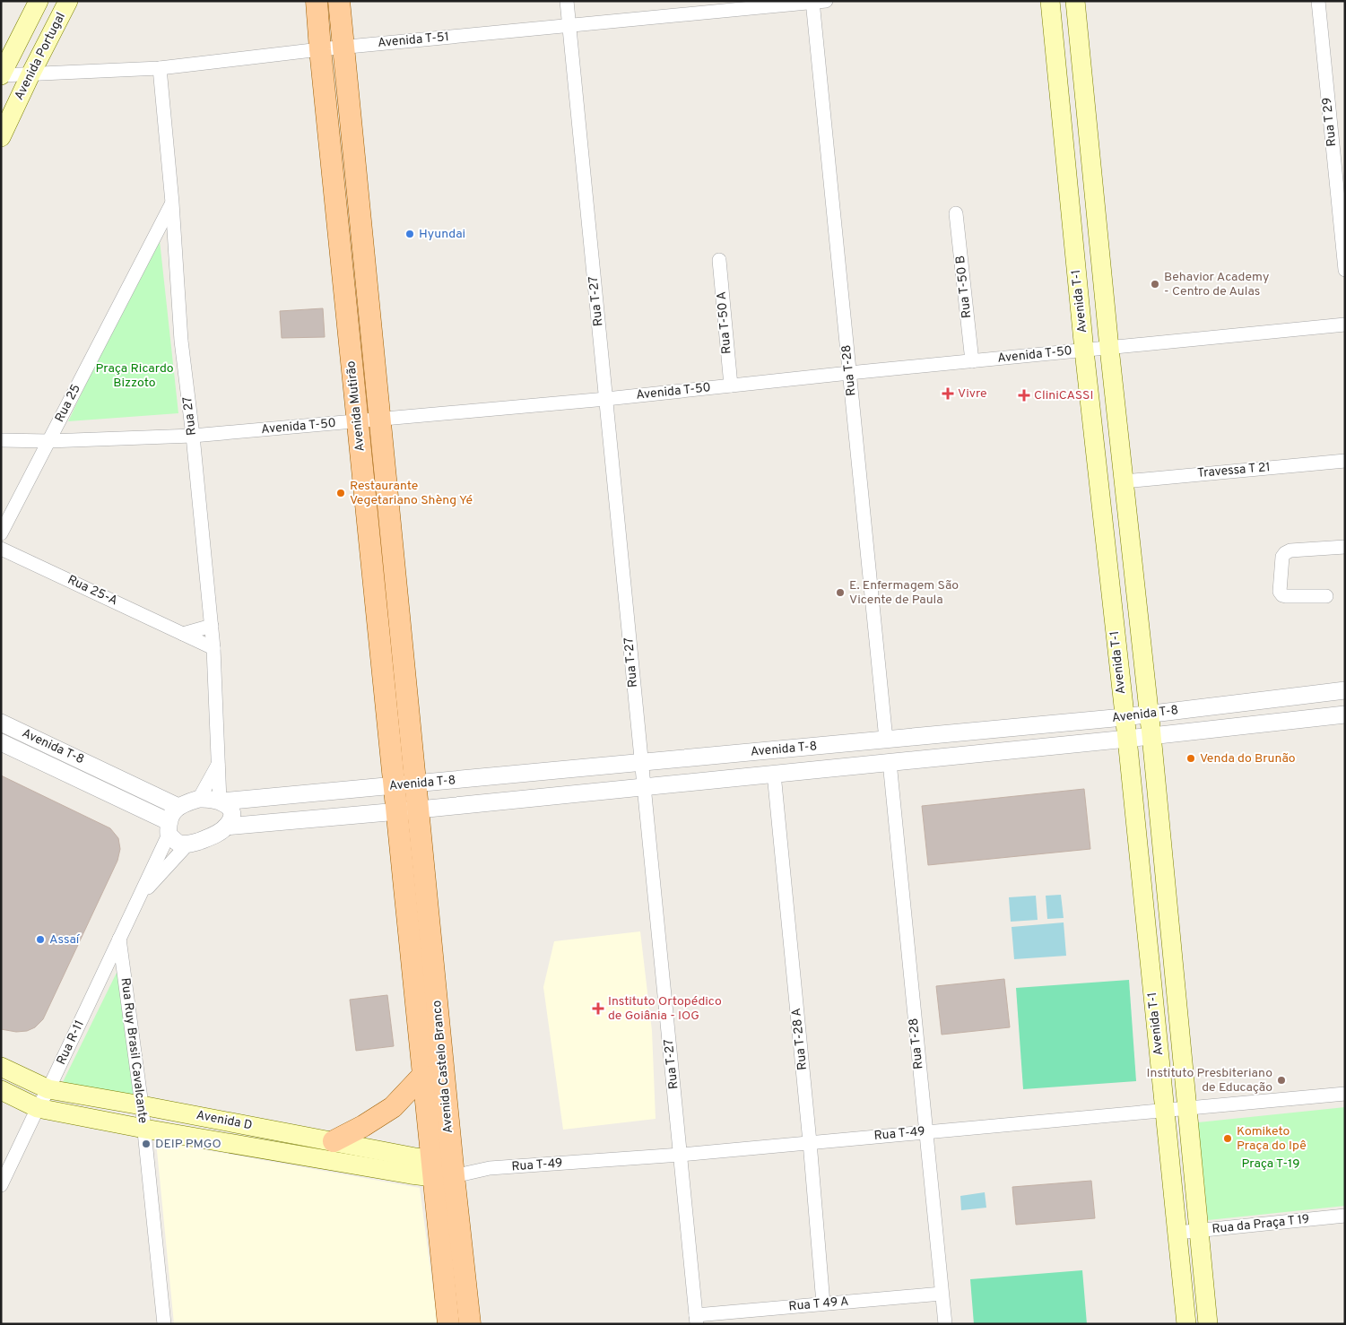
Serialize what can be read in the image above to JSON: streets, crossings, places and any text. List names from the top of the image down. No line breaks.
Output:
{"streets":{"main road":["Avenida Portugal","Avenida T-1","Avenida Mutirão","Avenida Castelo Branco","Avenida D"],"street":["Avenida T-51","Rua T 29","Rua T-50 B","Rua T-27","Rua T-50 A","Avenida T-50","Rua T-28","Rua 25","Rua 27","Travessa T 21","Rua 25-A","Avenida T-8","Rua T-28 A","Rua R-11","Rua Ruy Brasil Cavalcante","Rua T-49","Rua da Praça T 19","Rua T 49 A"]},"crossings":[["Avenida T-51","Avenida Portugal"],["Avenida T-51","Rua T-27"],["Avenida T-51","Rua T-28"],["Avenida T-51","Avenida Mutirão"],["Avenida T-51","Rua 27"],["Rua T-50 B","Avenida T-50"],["Rua T-27","Avenida T-50"],["Rua T-27","Avenida T-8"],["Rua T-27","Rua T-49"],["Rua T-27","Rua T 49 A"],["Avenida T-1","Avenida T-50"],["Avenida T-1","Travessa T 21"],["Avenida T-1","Avenida T-8"],["Avenida T-1","Rua T-49"],["Avenida T-1","Rua da Praça T 19"],["Rua T-50 A","Avenida T-50"],["Avenida T-50","Rua T-28"],["Avenida T-50","Rua 25"],["Avenida T-50","Avenida Mutirão"],["Avenida T-50","Rua 27"],["Rua T-28","Avenida T-8"],["Rua T-28","Rua T-49"],["Rua T-28","Rua T 49 A"],["Rua 25","Rua 27"],["Avenida Mutirão","Avenida T-8"],["Avenida Mutirão","Avenida Castelo Branco"],["Rua 27","Rua 25-A"],["Rua 27","Avenida T-8"],["Rua 27","Rua R-11"],["Avenida T-8","Rua T-28 A"],["Avenida T-8","Rua R-11"],["Avenida T-8","Avenida Castelo Branco"],["Rua T-28 A","Rua T-49"],["Rua T-28 A","Rua T 49 A"],["Rua R-11","Rua Ruy Brasil Cavalcante"],["Rua R-11","Avenida D"],["Rua Ruy Brasil Cavalcante","Avenida D"],["Avenida Castelo Branco","Avenida D"],["Avenida Castelo Branco","Rua T-49"],["Avenida D","Rua T-49"]],"parks":["Praça Ricardo Bizzoto","Praça T-19"],"places":{"other":["Hyundai","Behavior Academy - Centro de Aulas","Restaurante Vegetariano Shèng Yé","E. Enfermagem São Vicente de Paula","Venda do Brunão","Assaí","Instituto Presbiteriano de Educação","Komiketo Praça do Ipê","DEIP PMGO"],"health":["Vivre","CliniCASSI","Instituto Ortopédico de Goiânia - IOG"]}}
